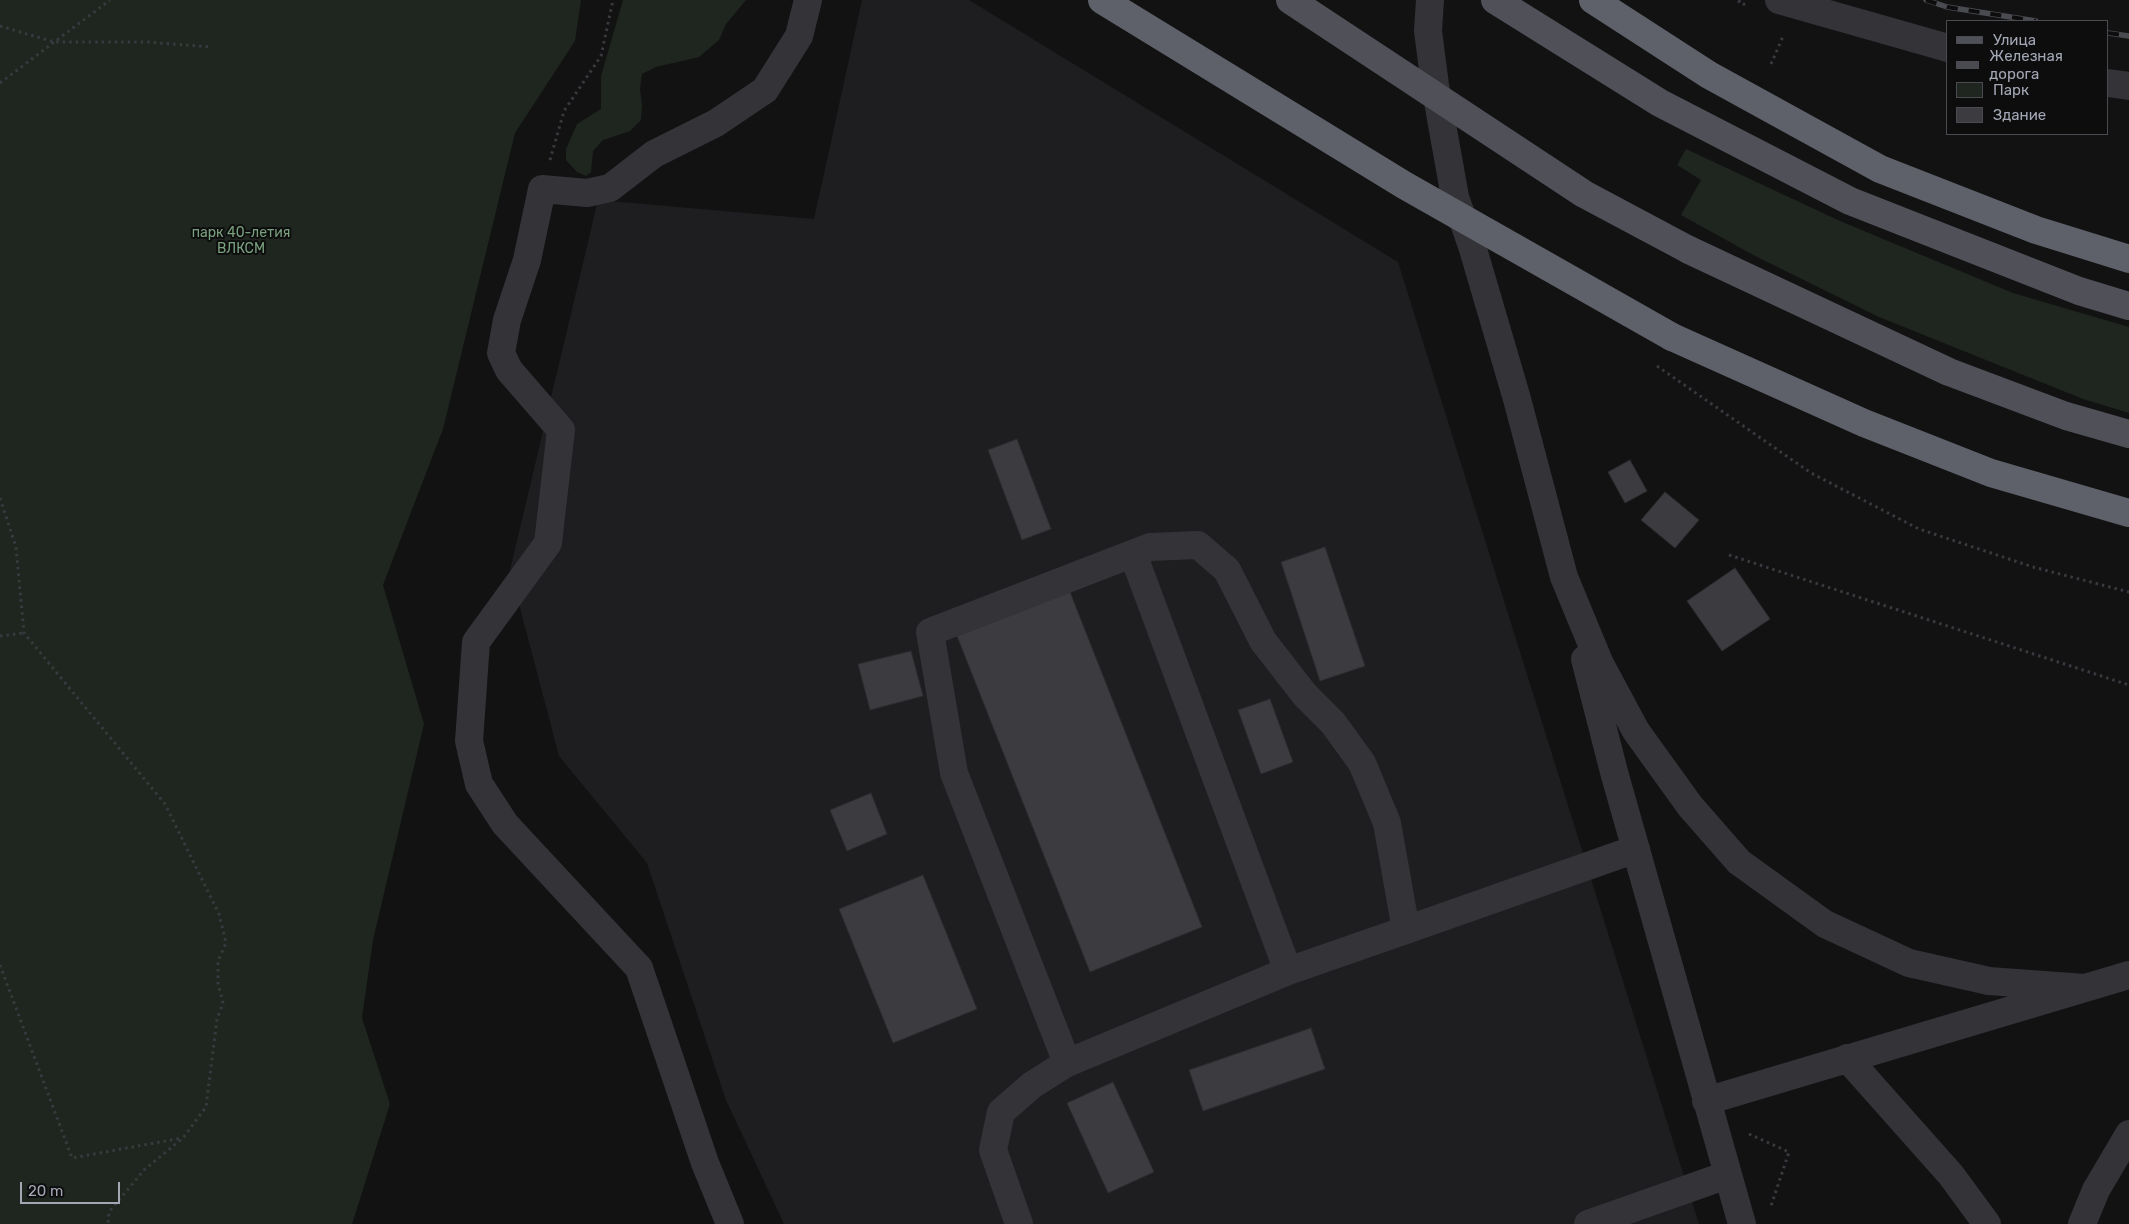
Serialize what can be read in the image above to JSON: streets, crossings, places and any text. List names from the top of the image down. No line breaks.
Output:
{"parks":["парк 40-летия ВЛКСМ"],"legend":["Улица","Железная дорога","Парк","Здание"],"scale_bar":"20 m"}
